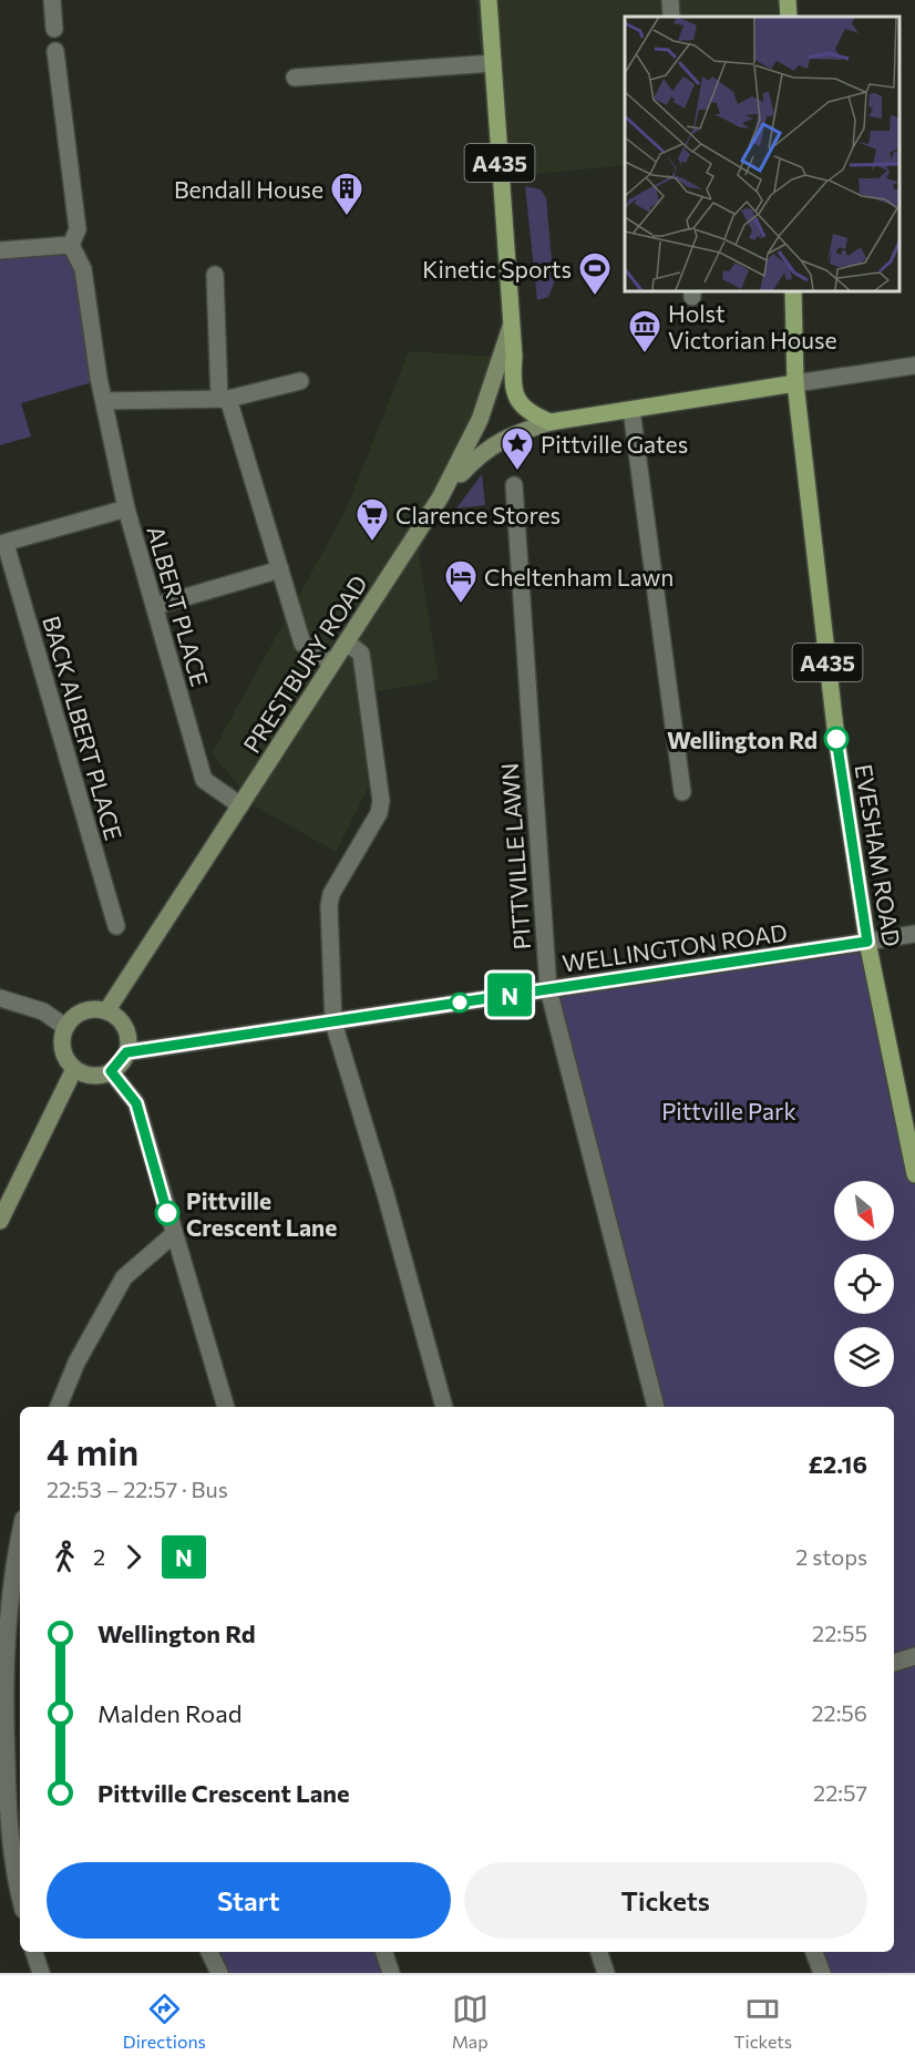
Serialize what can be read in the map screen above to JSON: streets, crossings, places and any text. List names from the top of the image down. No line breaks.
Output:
{"streets":{"main road":["A435","PRESTBURY ROAD","EVESHAM ROAD"],"street":["ALBERT PLACE","BACK ALBERT PLACE","PITTVILLE LAWN","WELLINGTON ROAD"]},"crossings":[["A435","PRESTBURY ROAD"],["A435","EVESHAM ROAD"],["ALBERT PLACE","PRESTBURY ROAD"],["PRESTBURY ROAD","WELLINGTON ROAD"],["EVESHAM ROAD","WELLINGTON ROAD"],["PITTVILLE LAWN","WELLINGTON ROAD"]],"parks":["Pittville Park"],"places":{"building":["Bendall House"],"sports":["Kinetic Sports"],"museum":["Holst Victorian House"],"place":["Pittville Gates"],"supermarket":["Clarence Stores"],"hotel":["Cheltenham Lawn"],"other":["Wellington Rd","Pittville Crescent Lane"]},"lines":["bus line N"],"north":"bottom right","page":{"on_map":"N","heading":["4 min","22:53 – 22:57 · Bus","£2.16"],"legs":["2","N","2 stops"],"list":[{"name":"Wellington Rd","value":"22:55"},{"name":"Malden Road","value":"22:56"},{"name":"Pittville Crescent Lane","value":"22:57"}],"buttons":["Start","Tickets"],"tabs":["Directions","Map","Tickets"]}}
